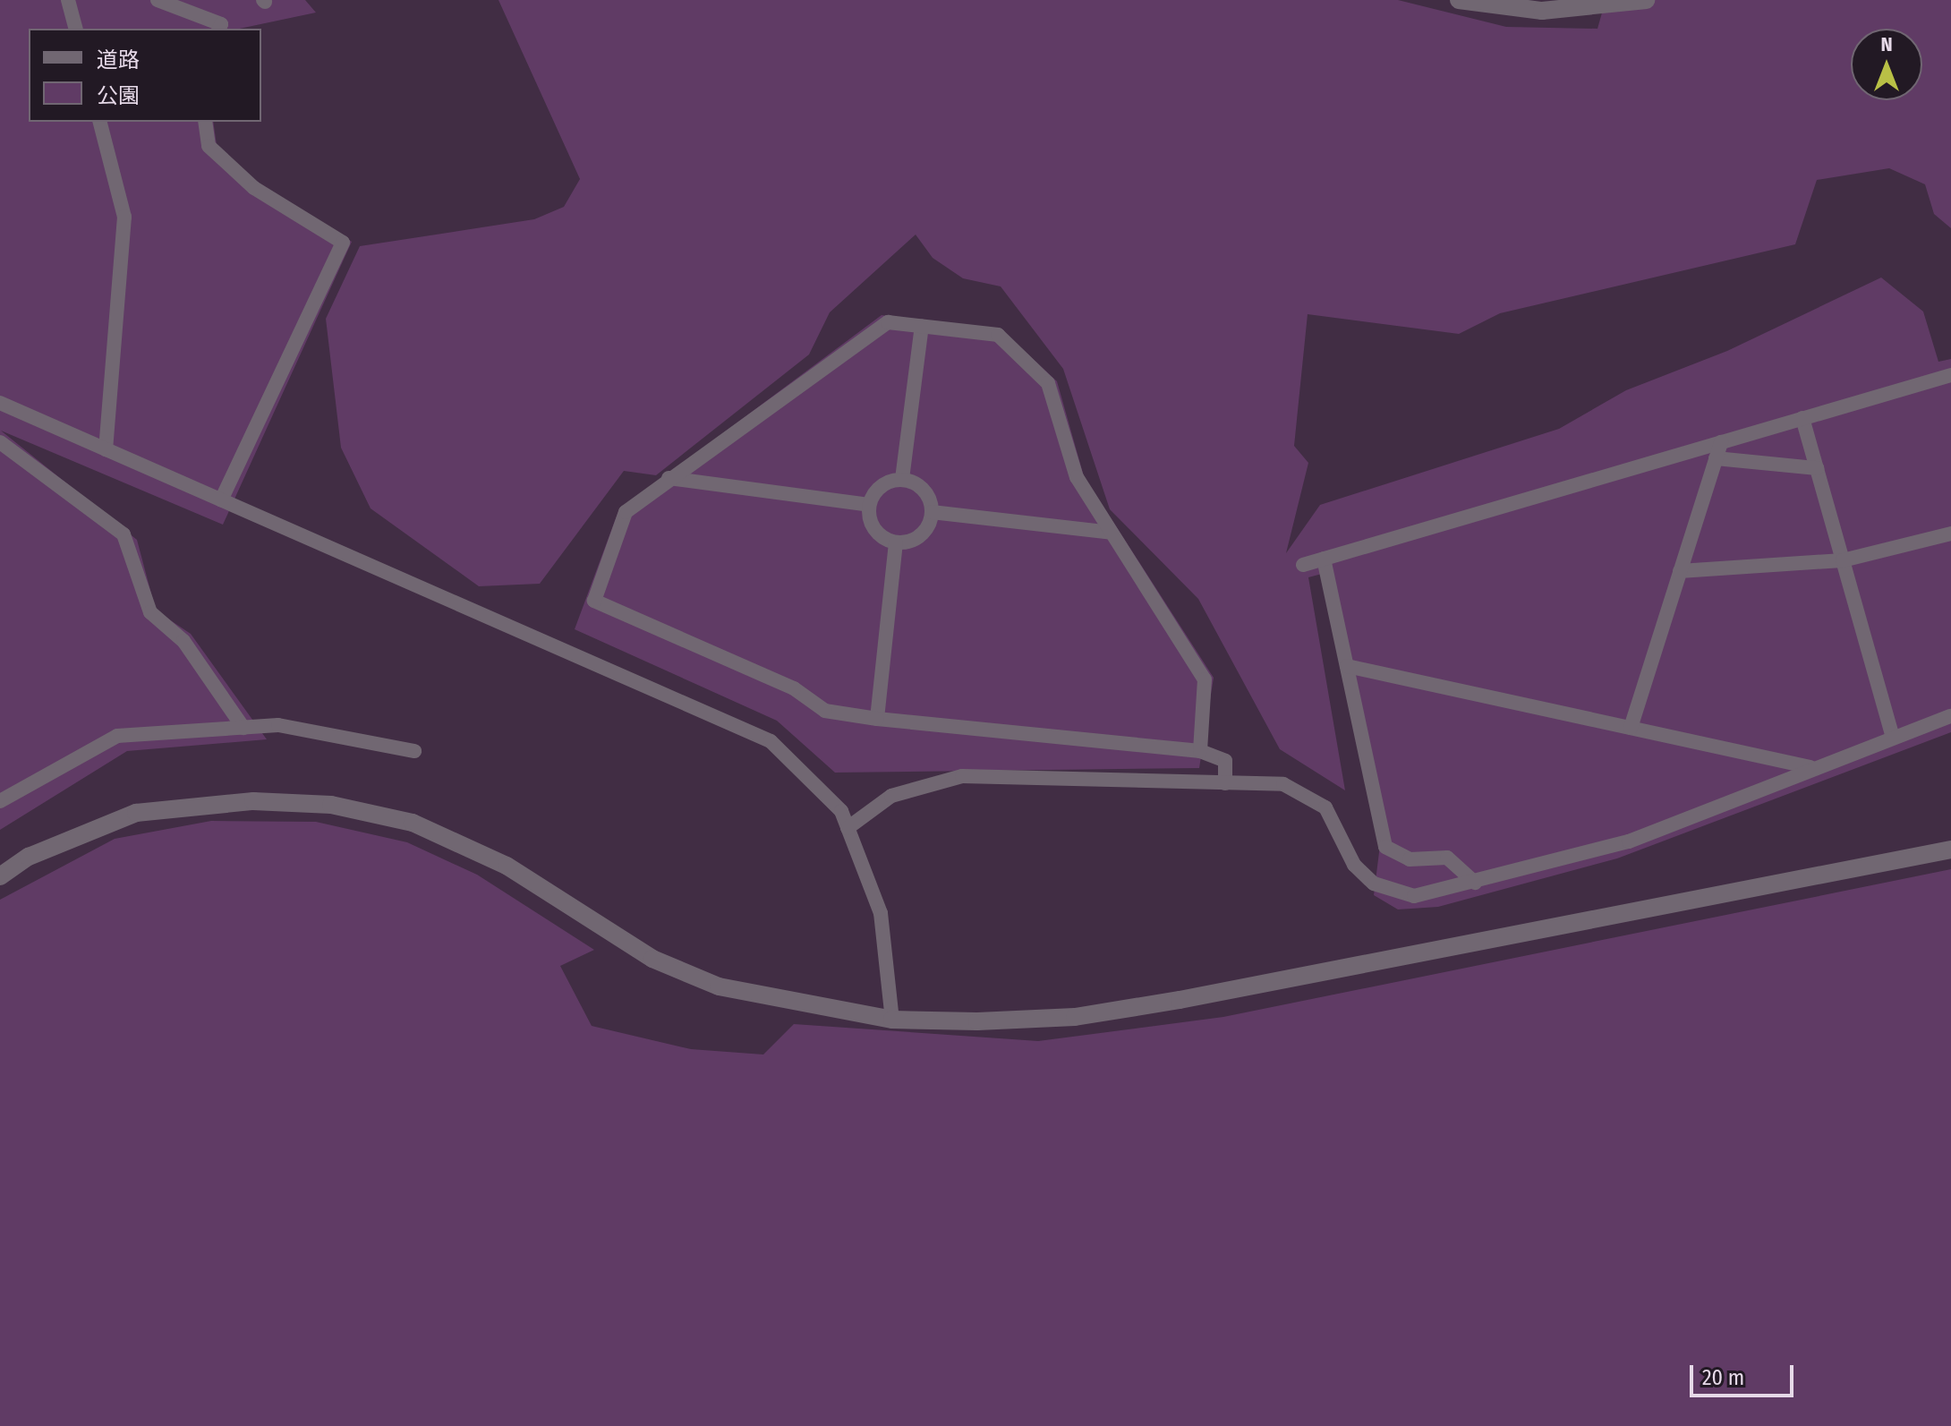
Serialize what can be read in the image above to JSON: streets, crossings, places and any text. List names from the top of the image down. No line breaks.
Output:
{"legend":["道路","公園"],"scale_bar":"20 m","north":"top"}
